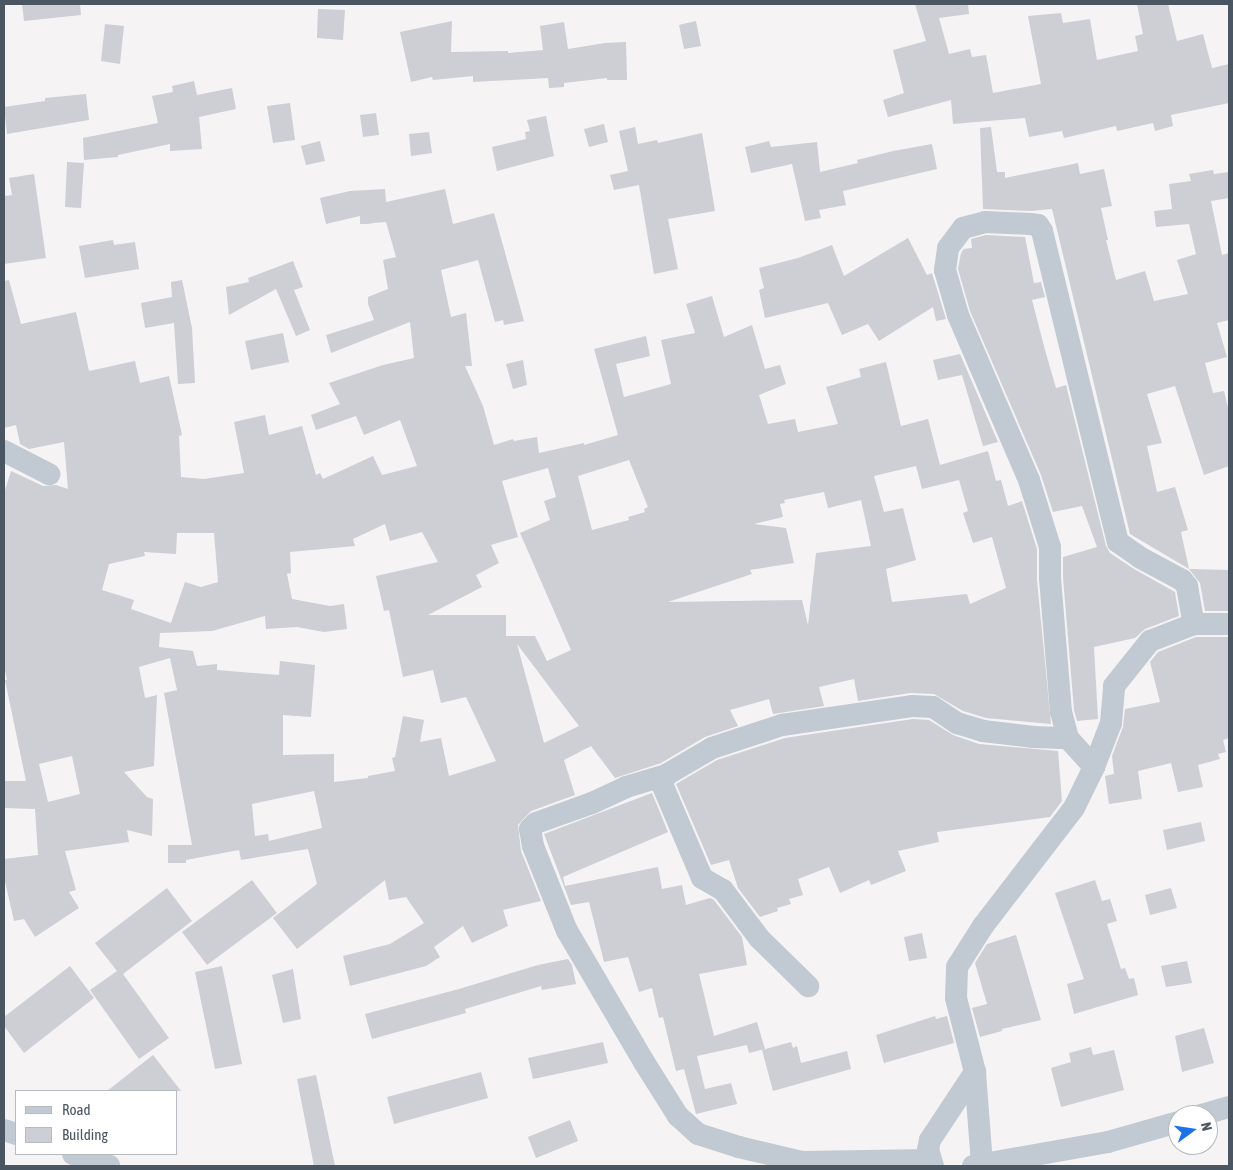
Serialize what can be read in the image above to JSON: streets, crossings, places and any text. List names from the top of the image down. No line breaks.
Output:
{"legend":["Road","Building"],"north":"right"}
